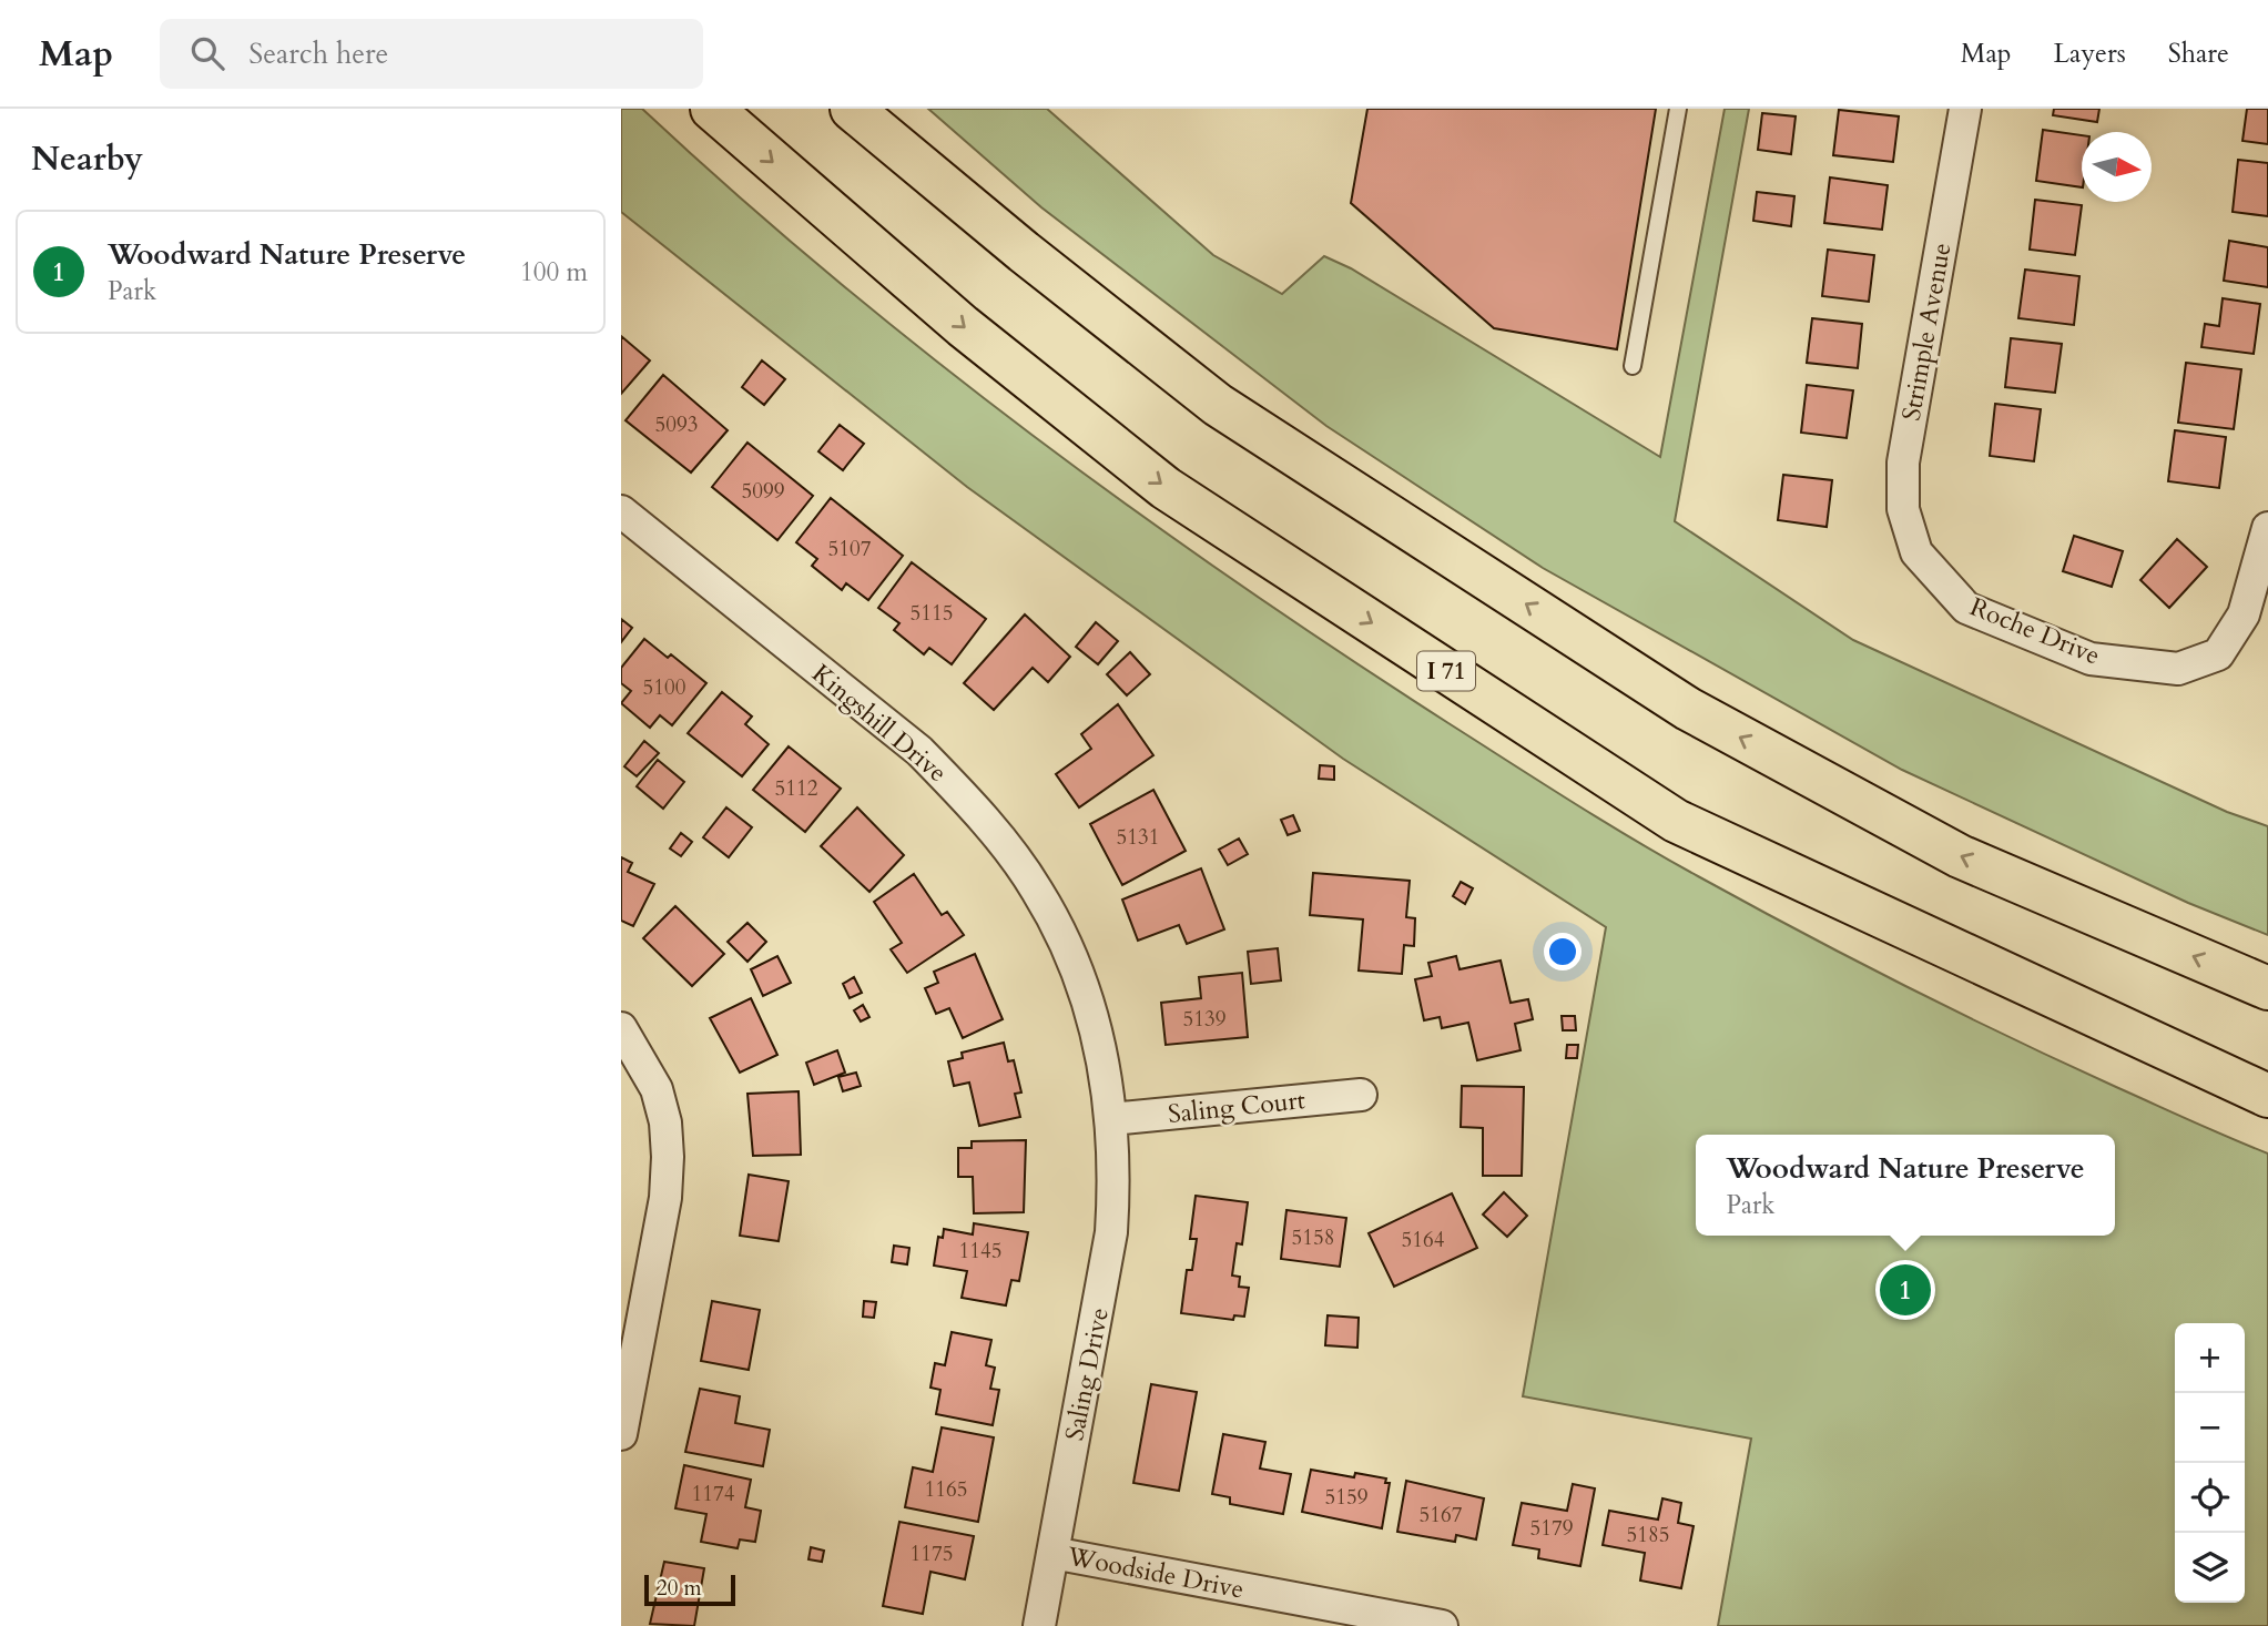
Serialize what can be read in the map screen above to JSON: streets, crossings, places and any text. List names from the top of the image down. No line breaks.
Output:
{"streets":{"highway":["I 71"],"street":["Strimple Avenue","Roche Drive","Kingshill Drive","Saling Court","Saling Drive","Woodside Drive"]},"crossings":[["Strimple Avenue","Roche Drive"],["Kingshill Drive","Saling Court"],["Kingshill Drive","Saling Drive"],["Saling Court","Saling Drive"],["Saling Drive","Woodside Drive"]],"house_numbers":["5093","5099","5107","5115","5100","5112","5131","5139","5158","5164","1145","1165","1174","5159","5167","5179","5185","1175"],"scale_bar":"20 m","north":"right","page":{"header":"Map","search":"Search here","nav":["Map","Layers","Share"],"heading":"Nearby","list":[{"mark":"1","name":"Woodward Nature Preserve","note":"Park","value":"100 m"}],"popup":["Woodward Nature Preserve","Park"],"pins":"1","map_buttons":["+","−"],"scale":"20 m"}}
